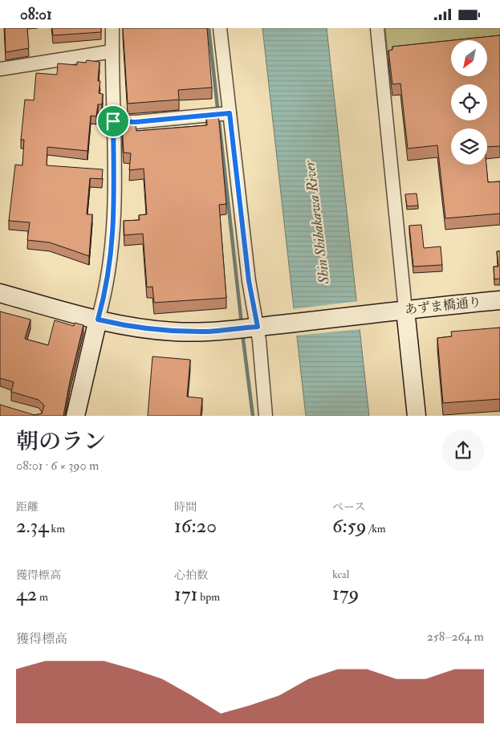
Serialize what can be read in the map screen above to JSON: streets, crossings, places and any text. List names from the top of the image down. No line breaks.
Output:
{"streets":{"street":["あずま橋通り"]},"water":["Shin Shibakawa River"],"north":"bottom left","page":{"status":"08:01","heading":["朝のラン","08:01 · 6 × 390 m"],"stats":[["距離","2.34 km"],["時間","16:20"],["ペース","6:59 /km"],["獲得標高","42 m"],["心拍数","171 bpm"],["kcal","179"]],"chart":["獲得標高","258–264 m"]}}
